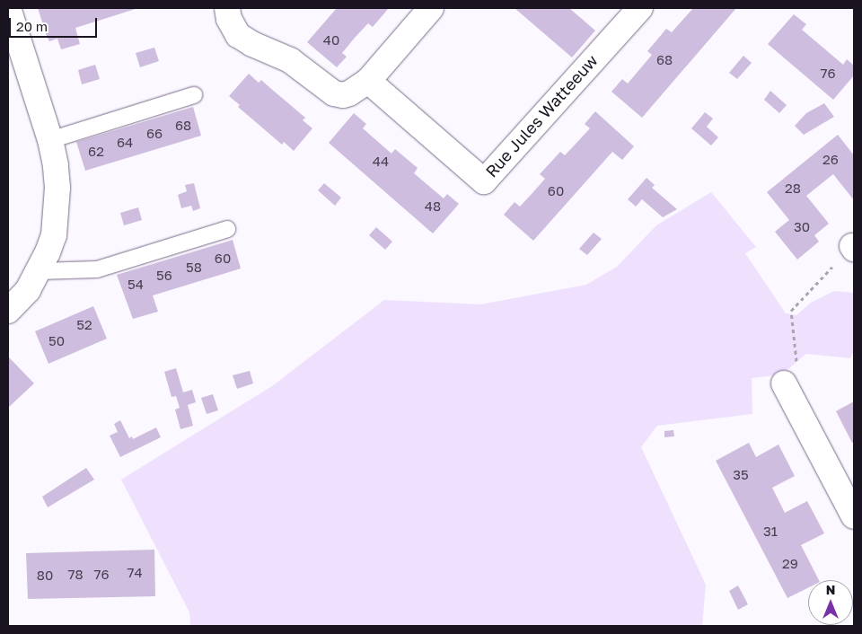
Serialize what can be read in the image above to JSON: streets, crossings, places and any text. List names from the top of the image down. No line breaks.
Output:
{"streets":{"street":["Rue Jules Watteeuw"]},"house_numbers":["40","68","76","68","66","64","62","26","44","28","60","48","30","60","58","56","54","52","50","35","31","29","74","78","76","80"],"scale_bar":"20 m","north":"top"}
